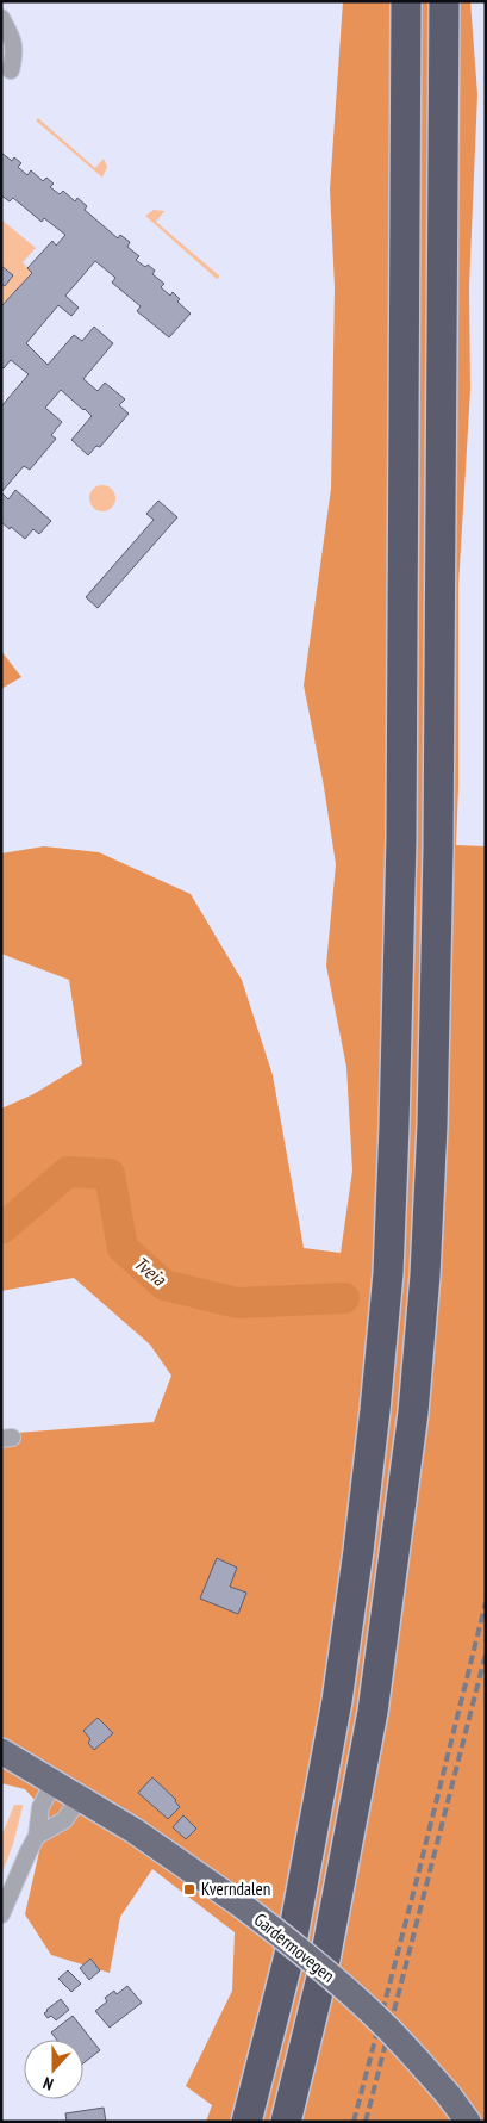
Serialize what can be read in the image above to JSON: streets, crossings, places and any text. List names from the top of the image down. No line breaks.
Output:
{"streets":{"main road":["Gardermovegen"]},"water":["Tveia"],"places":{"transit":["Kverndalen"]},"north":"bottom"}
